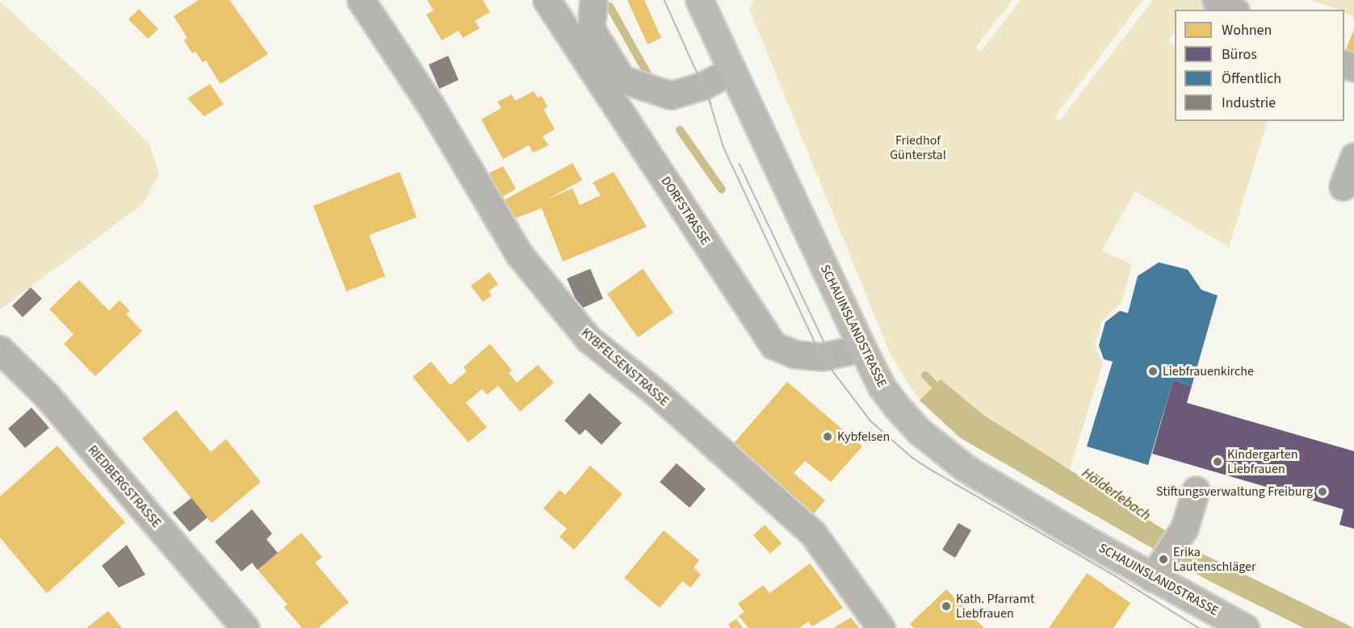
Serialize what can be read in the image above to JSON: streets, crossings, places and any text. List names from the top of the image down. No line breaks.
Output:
{"streets":{"main road":["SCHAUINSLANDSTRASSE"],"street":["DORFSTRASSE","KYBFELSENSTRASSE","RIEDBERGSTRASSE"]},"crossings":[["DORFSTRASSE","SCHAUINSLANDSTRASSE"]],"water":["Hölderlebach"],"parks":["Friedhof Günterstal"],"places":["Liebfrauenkirche","Kybfelsen","Kindergarten Liebfrauen","Stiftungsverwaltung Freiburg","Erika Lautenschläger","Kath. Pfarramt Liebfrauen"],"legend":["Wohnen","Büros","Öffentlich","Industrie"]}
